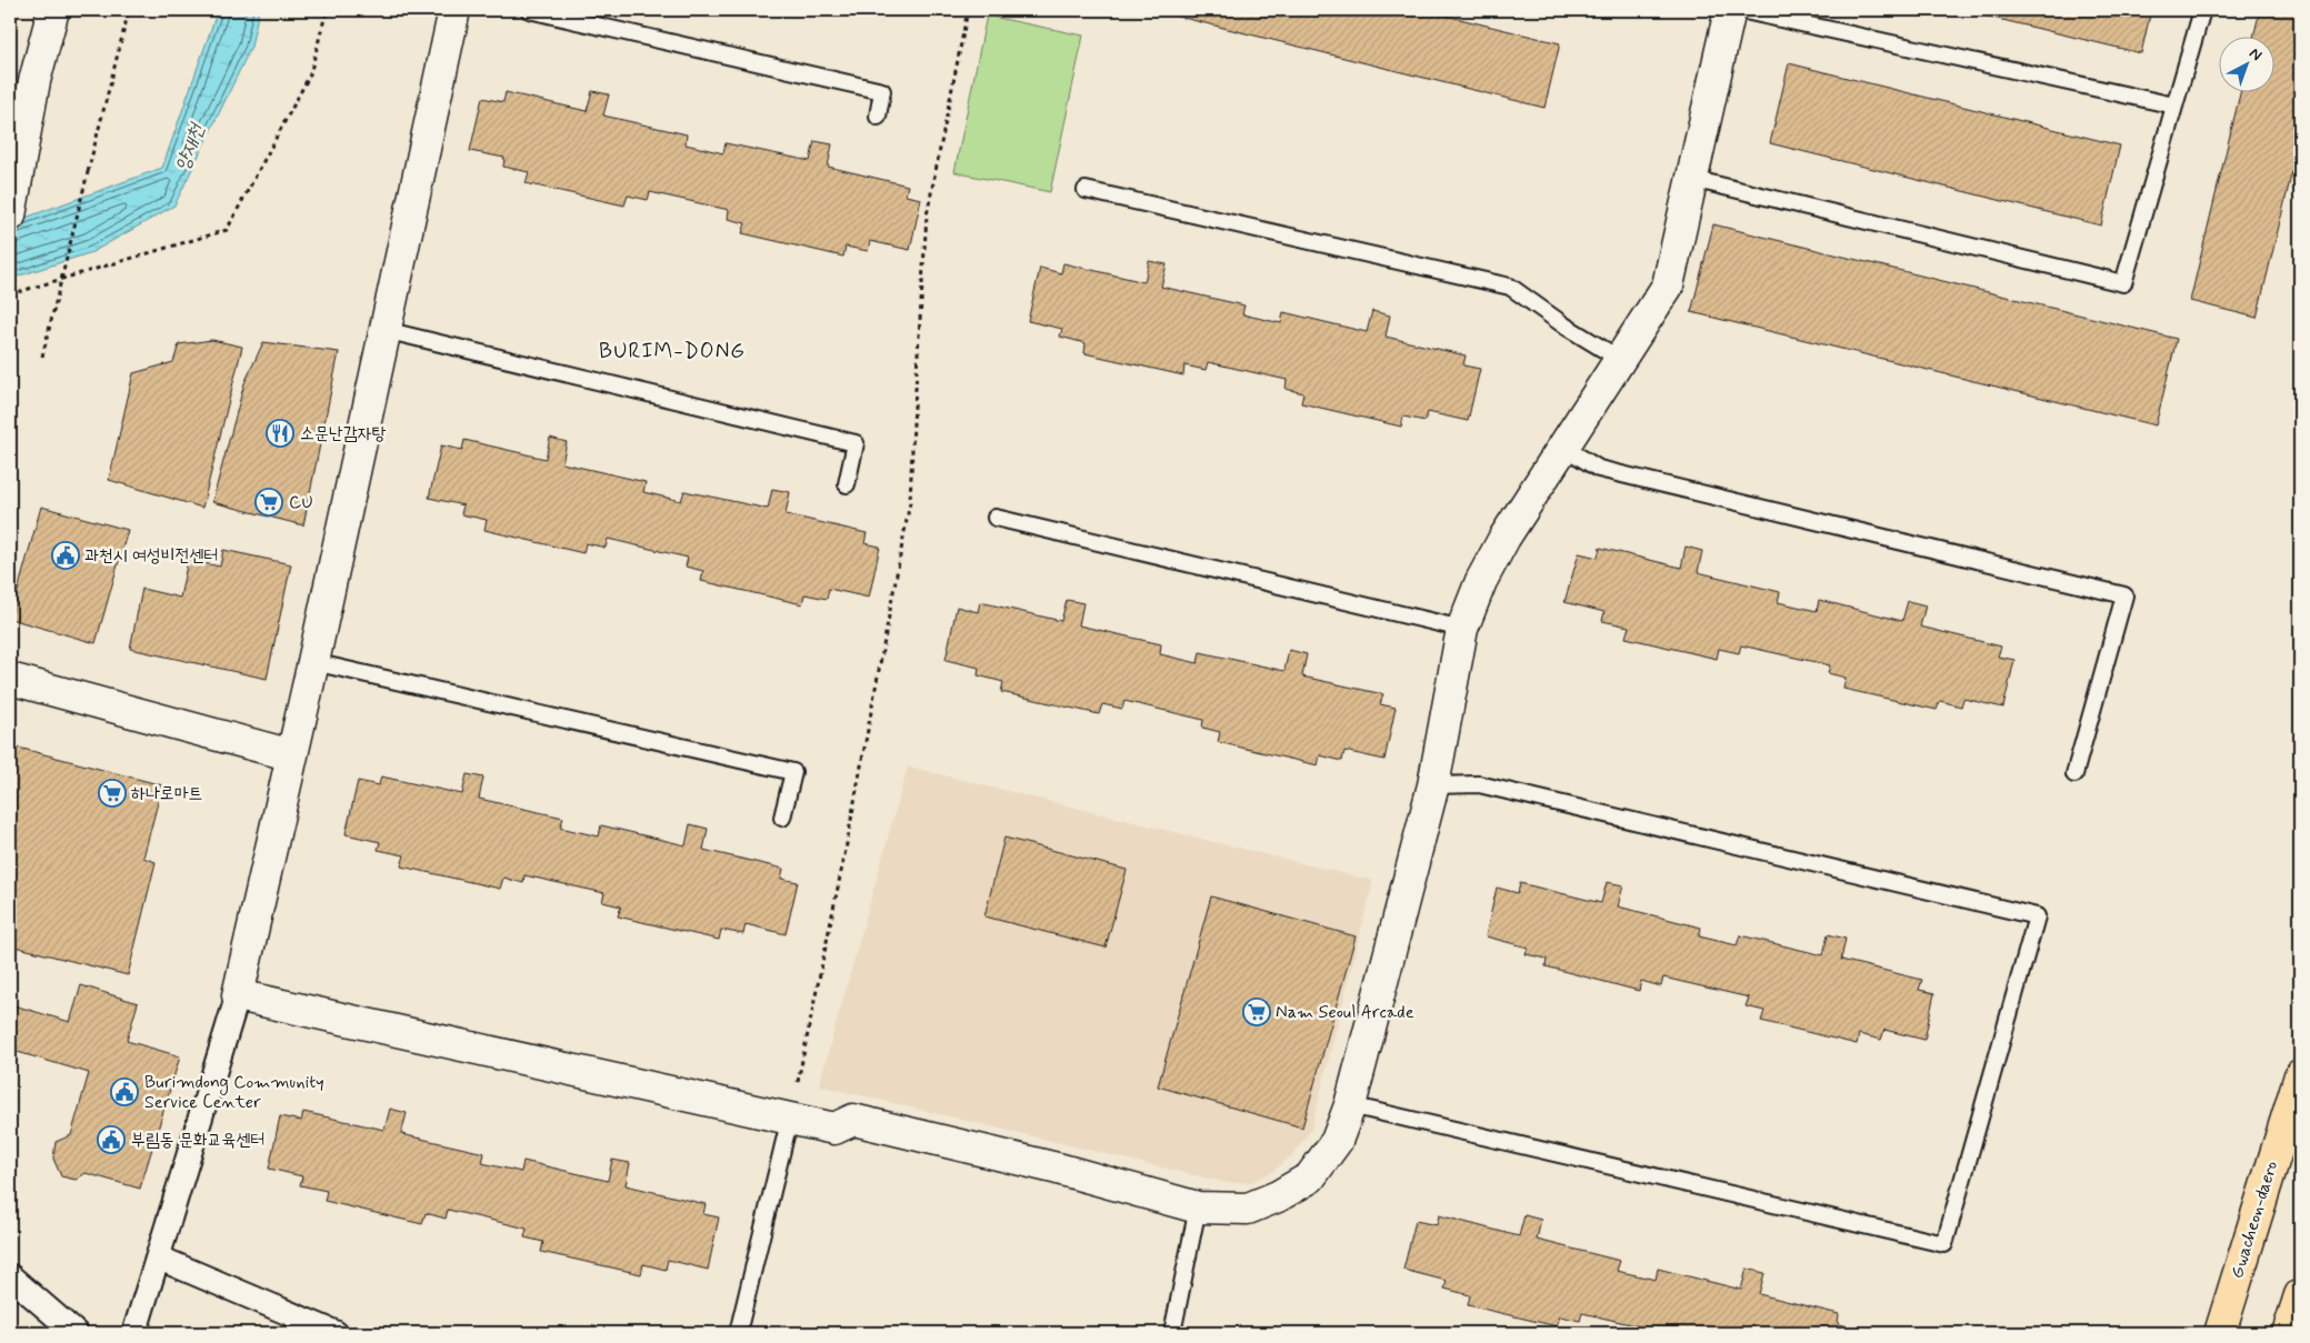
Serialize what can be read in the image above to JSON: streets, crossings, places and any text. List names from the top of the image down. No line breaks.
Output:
{"streets":{"highway":["Gwacheon-daero"]},"districts":["BURIM-DONG"],"water":["양재천"],"places":{"restaurant":["소문난감자탕"],"supermarket":["CU","하나로마트","Nam Seoul Arcade"],"public building":["과천시 여성비전센터","Burimdong Community Service Center","부림동 문화교육센터"]},"north":"top right"}
